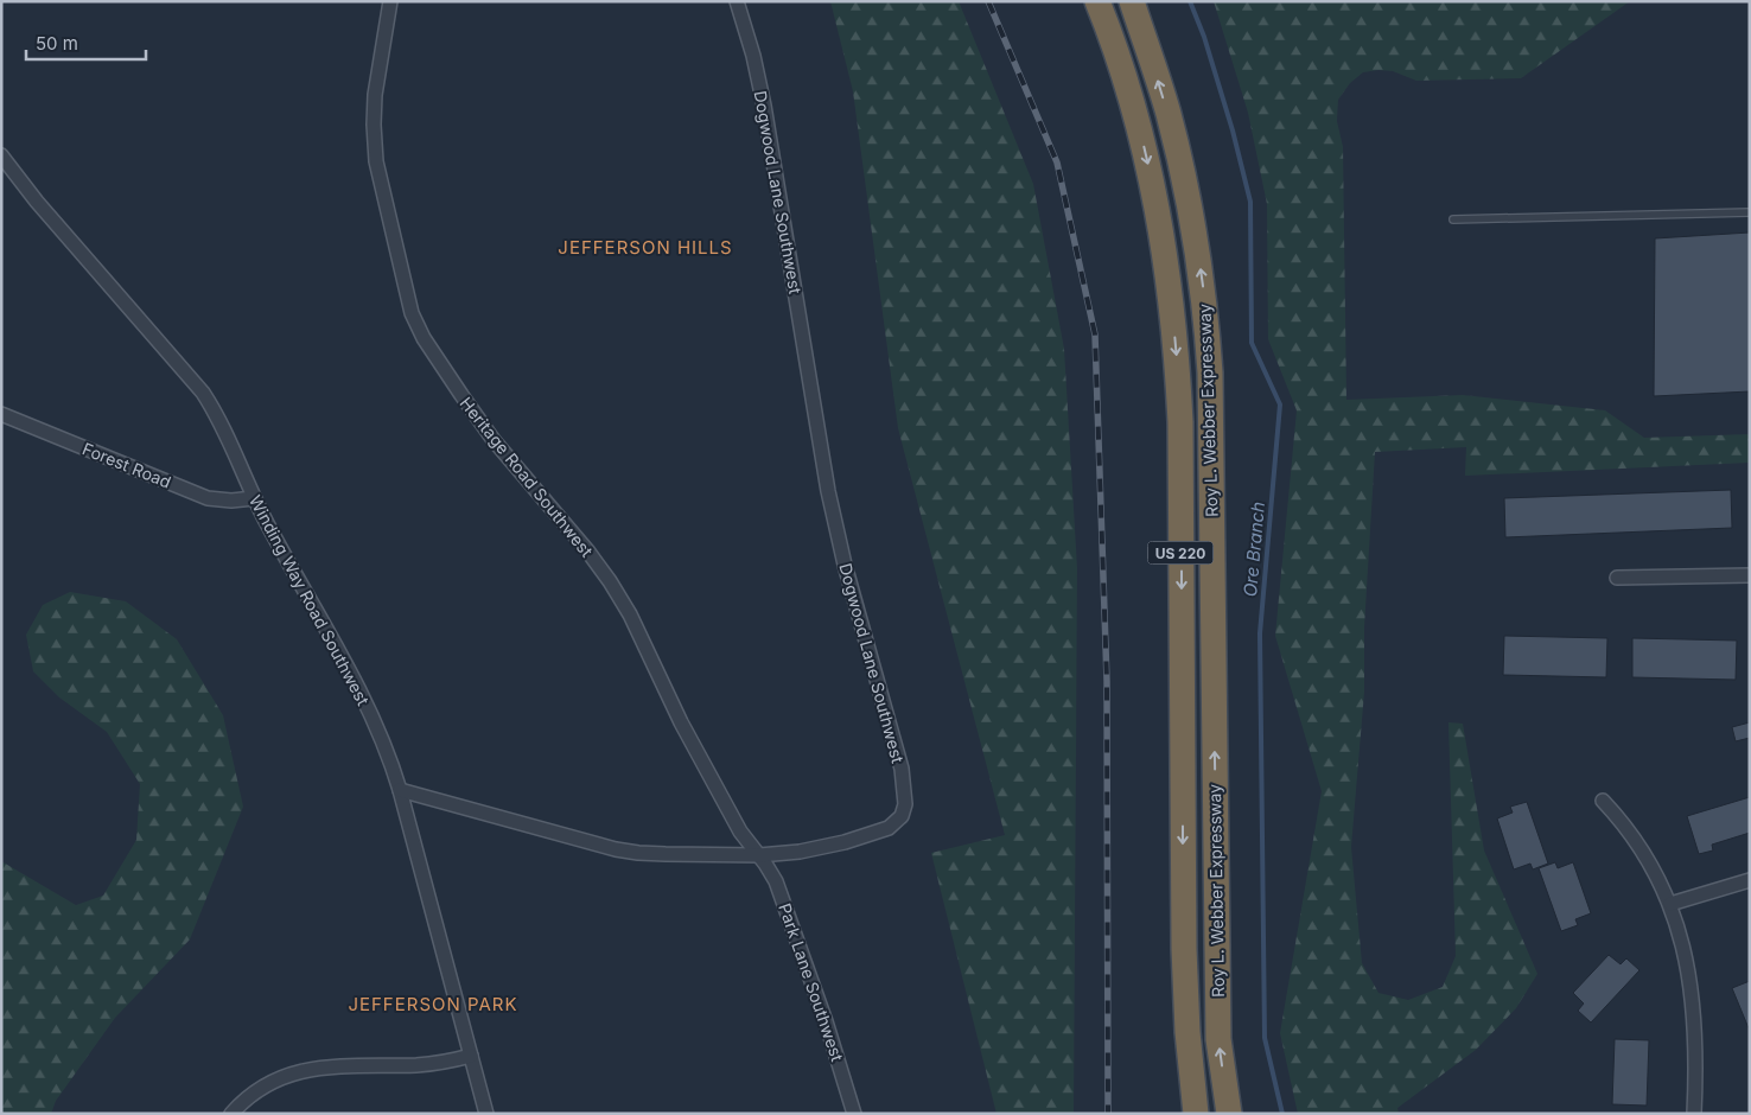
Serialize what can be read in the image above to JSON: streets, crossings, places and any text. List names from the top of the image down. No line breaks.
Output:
{"streets":{"highway":["Roy L. Webber Expressway","US 220"],"street":["Dogwood Lane Southwest","Forest Road","Heritage Road Southwest","Winding Way Road Southwest","Park Lane Southwest"]},"crossings":[["Dogwood Lane Southwest","Heritage Road Southwest"],["Dogwood Lane Southwest","Winding Way Road Southwest"],["Dogwood Lane Southwest","Park Lane Southwest"],["Forest Road","Winding Way Road Southwest"],["Heritage Road Southwest","Park Lane Southwest"]],"districts":["JEFFERSON HILLS","JEFFERSON PARK"],"water":["Ore Branch"],"scale_bar":"50 m"}
